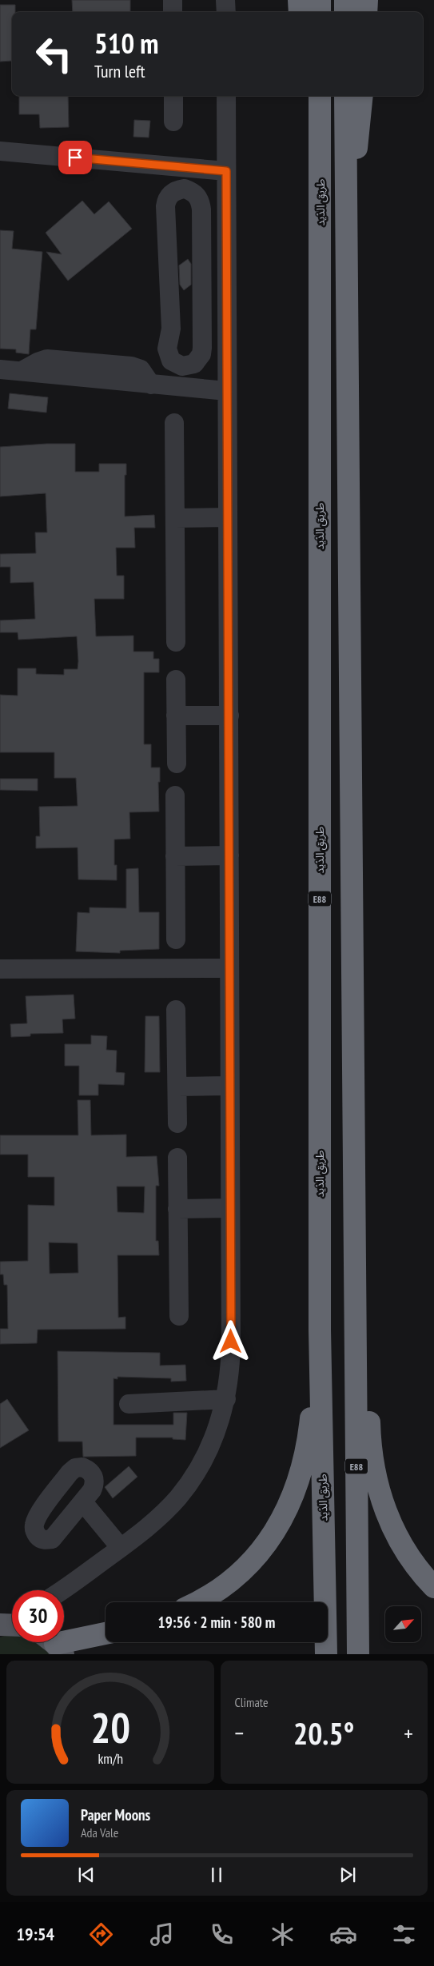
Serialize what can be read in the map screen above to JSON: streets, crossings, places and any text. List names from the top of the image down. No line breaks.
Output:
{"streets":{"highway":["طريق الذيد","E88"]},"north":"top right","page":{"turn":["510 m","Turn left"],"limit":"30","trip":"19:56 · 2 min · 580 m","tile":"Climate","heat":["−","20.5°","+"],"song":["Paper Moons","Ada Vale"],"tabs":"19:54","gauge":["20","km/h"]}}
